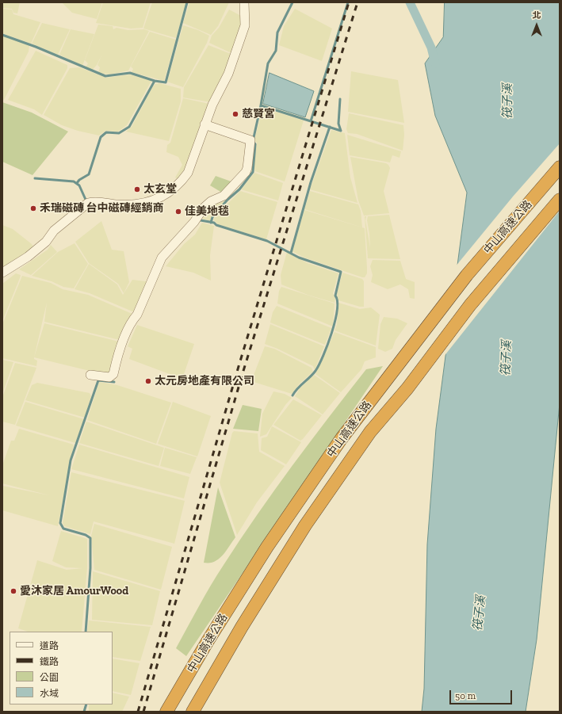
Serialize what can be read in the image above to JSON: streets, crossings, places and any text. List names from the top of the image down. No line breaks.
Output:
{"streets":{"highway":["中山高速公路"]},"water":["筏子溪"],"places":["慈賢宮","太玄堂","禾瑞磁磚 台中磁磚經銷商","佳美地毯","太元房地產有限公司","愛沐家居 AmourWood"],"legend":["道路","鐵路","公園","水域"],"scale_bar":"50 m","north":"top"}
